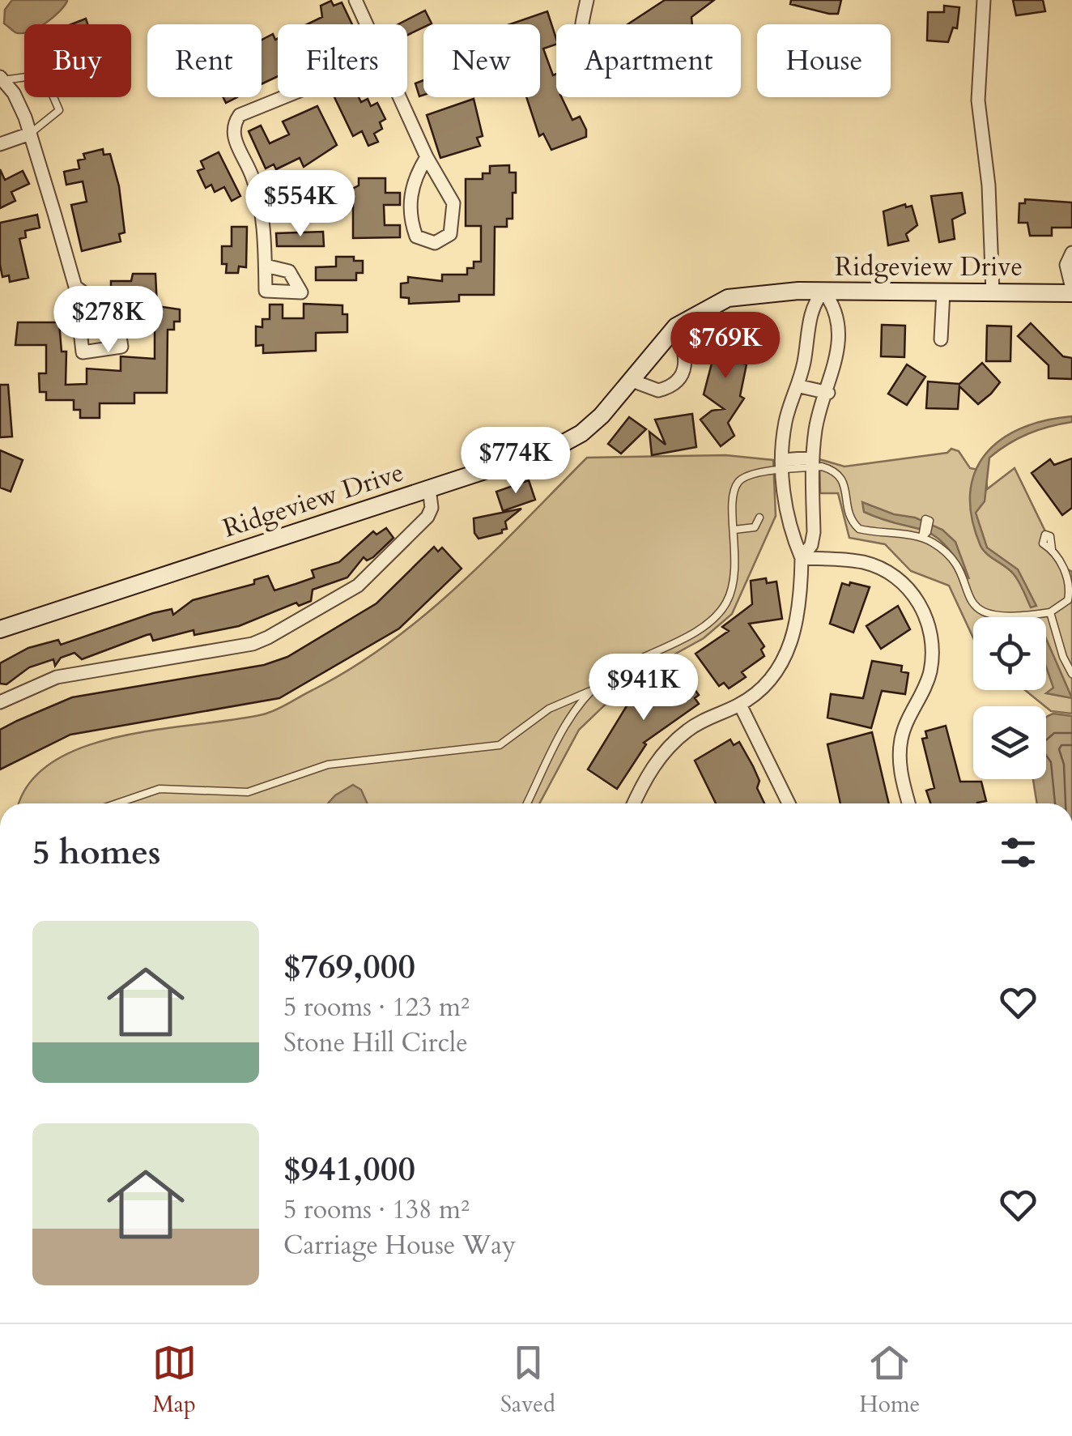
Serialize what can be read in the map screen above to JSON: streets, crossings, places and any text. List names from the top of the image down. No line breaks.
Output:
{"streets":{"street":["Ridgeview Drive"]},"page":{"chip":["Buy","Rent","Filters","New","Apartment","House"],"price":["$554K","$278K","$769K","$774K","$941K"],"heading":"5 homes","list":[{"name":"$769,000","note":"5 rooms · 123 m² · Stone Hill Circle"},{"name":"$941,000","note":"5 rooms · 138 m² · Carriage House Way"}],"tabs":["Map","Saved","Home"]}}
